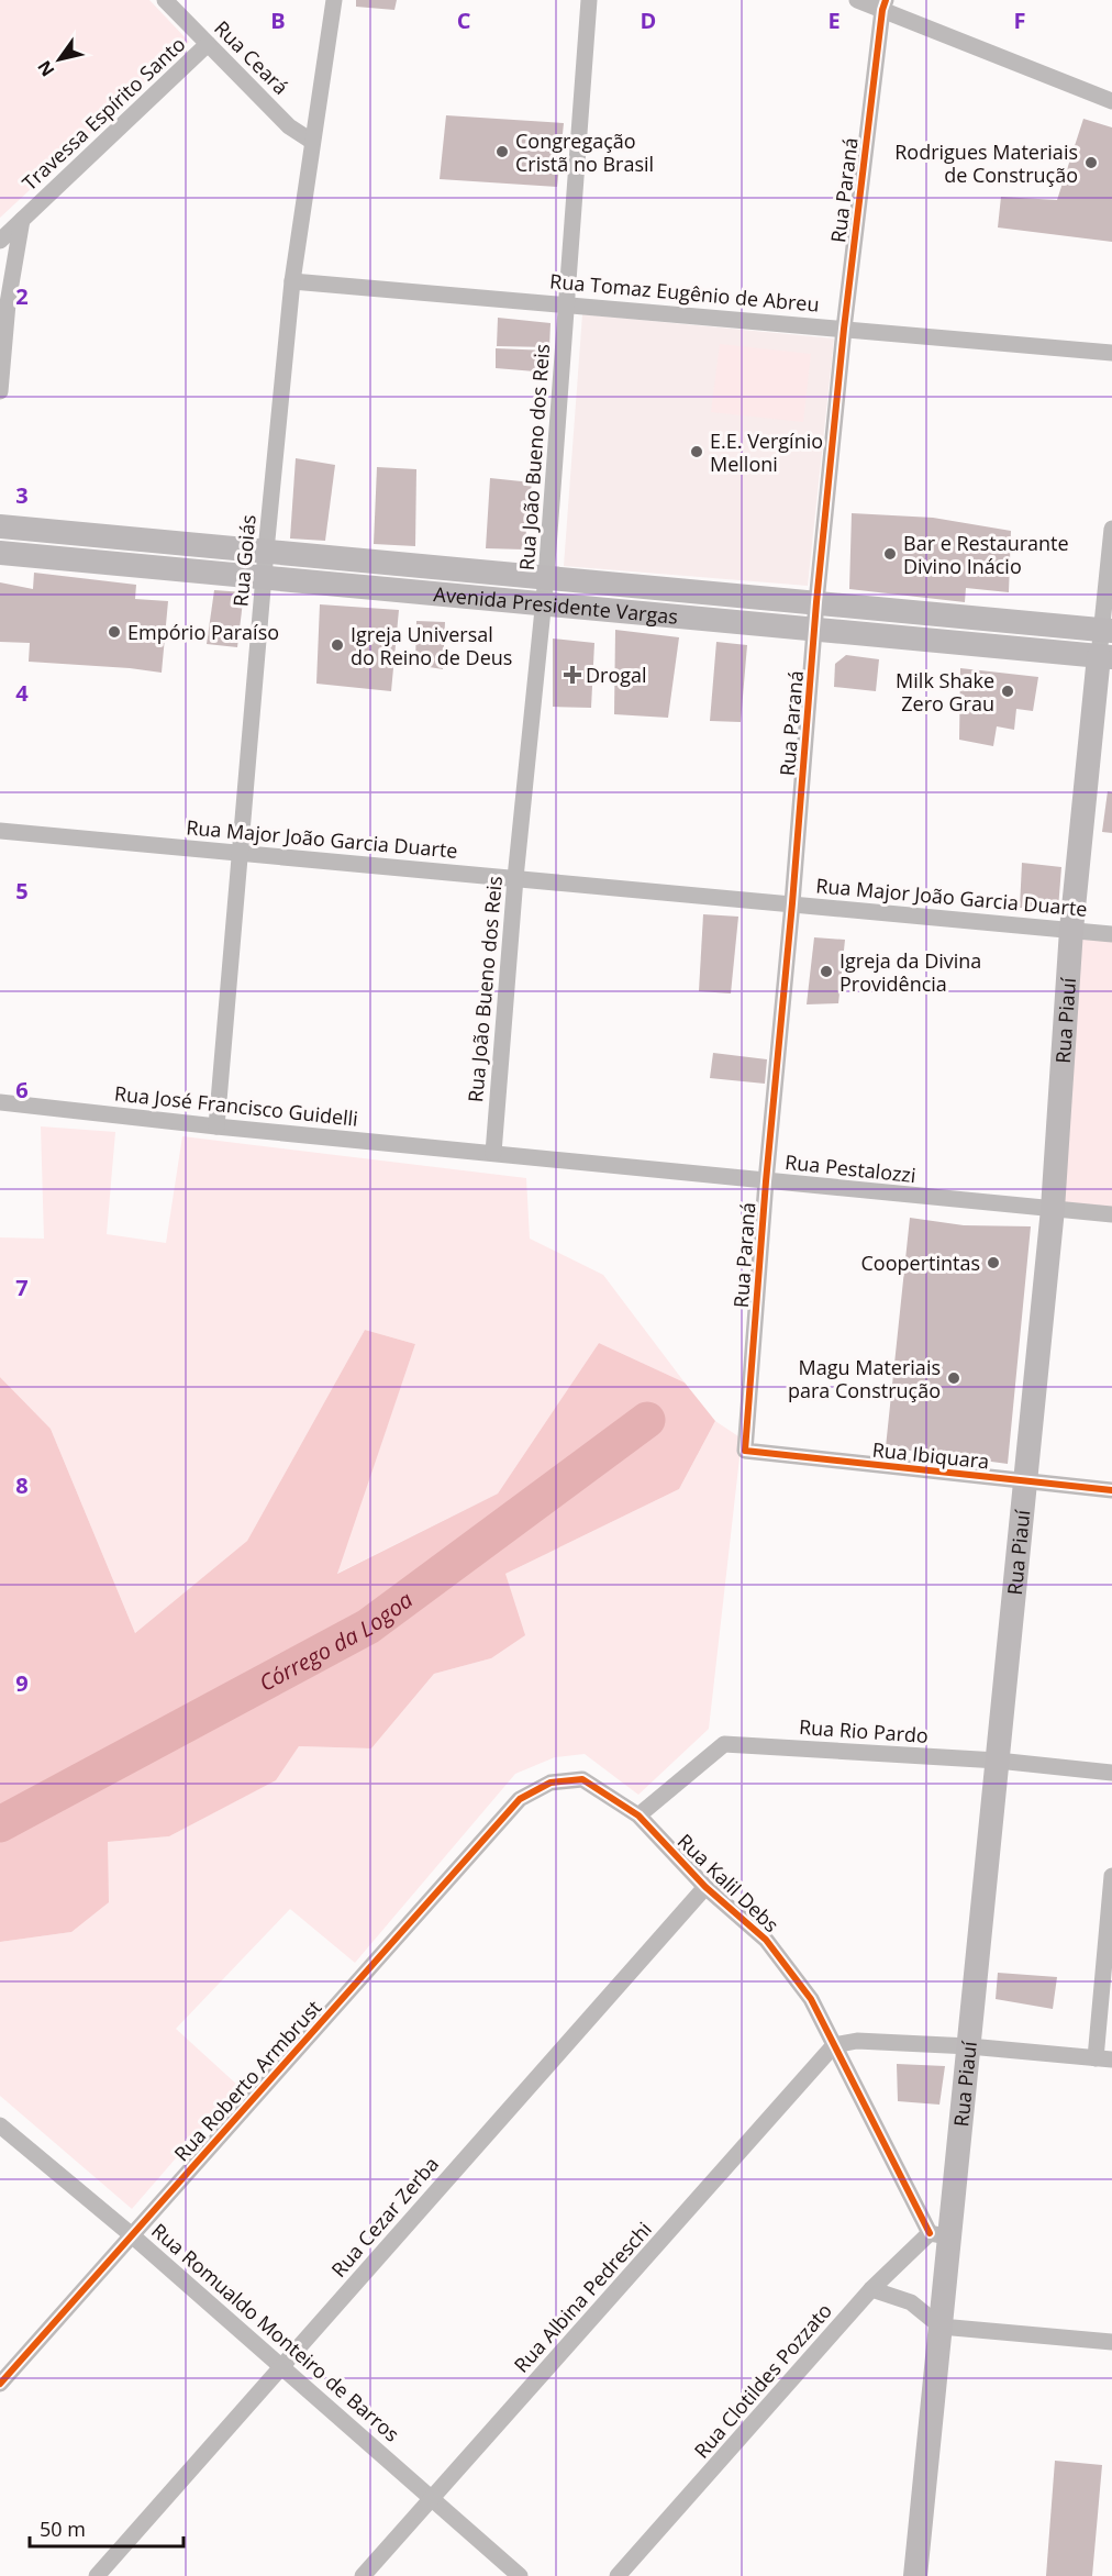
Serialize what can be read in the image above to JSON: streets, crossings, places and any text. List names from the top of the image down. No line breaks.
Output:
{"streets":{"main road":["Avenida Presidente Vargas","Rua Piauí"],"street":["Rua Ceará","Travessa Espírito Santo","Rua Paraná","Rua Tomaz Eugênio de Abreu","Rua João Bueno dos Reis","Rua Goiás","Rua Major João Garcia Duarte","Rua José Francisco Guidelli","Rua Pestalozzi","Rua Ibiquara","Rua Rio Pardo","Rua Kalil Debs","Rua Roberto Armbrust","Rua Cezar Zerba","Rua Albina Pedreschi","Rua Romualdo Monteiro de Barros","Rua Clotildes Pozzato"]},"crossings":[["Rua Ceará","Travessa Espírito Santo"],["Rua Ceará","Rua Goiás"],["Rua Paraná","Rua Tomaz Eugênio de Abreu"],["Rua Paraná","Avenida Presidente Vargas"],["Rua Paraná","Rua Major João Garcia Duarte"],["Rua Paraná","Rua Pestalozzi"],["Rua Paraná","Rua Ibiquara"],["Rua Tomaz Eugênio de Abreu","Rua João Bueno dos Reis"],["Rua Tomaz Eugênio de Abreu","Rua Goiás"],["Rua João Bueno dos Reis","Avenida Presidente Vargas"],["Rua João Bueno dos Reis","Rua Major João Garcia Duarte"],["Rua João Bueno dos Reis","Rua Pestalozzi"],["Rua Goiás","Avenida Presidente Vargas"],["Rua Goiás","Rua Major João Garcia Duarte"],["Rua Goiás","Rua José Francisco Guidelli"],["Avenida Presidente Vargas","Rua Piauí"],["Rua Major João Garcia Duarte","Rua Piauí"],["Rua Piauí","Rua Pestalozzi"],["Rua Piauí","Rua Ibiquara"],["Rua Piauí","Rua Rio Pardo"],["Rua Piauí","Rua Kalil Debs"],["Rua Piauí","Rua Clotildes Pozzato"],["Rua José Francisco Guidelli","Rua Pestalozzi"],["Rua Rio Pardo","Rua Kalil Debs"],["Rua Kalil Debs","Rua Roberto Armbrust"],["Rua Kalil Debs","Rua Cezar Zerba"],["Rua Kalil Debs","Rua Albina Pedreschi"],["Rua Kalil Debs","Rua Clotildes Pozzato"],["Rua Roberto Armbrust","Rua Romualdo Monteiro de Barros"],["Rua Cezar Zerba","Rua Romualdo Monteiro de Barros"],["Rua Albina Pedreschi","Rua Romualdo Monteiro de Barros"]],"water":["Córrego da Logoa"],"places":{"other":["Congregação Cristã no Brasil","Rodrigues Materiais de Construção","E.E. Vergínio Melloni","Bar e Restaurante Divino Inácio","Empório Paraíso","Igreja Universal do Reino de Deus","Milk Shake Zero Grau","Igreja da Divina Providência","Coopertintas","Magu Materiais para Construção"],"health":["Drogal"]},"scale_bar":"50 m","north":"bottom left","grid":{"columns":["B","C","D","E","F"],"rows":["2","3","4","5","6","7","8","9"]}}
